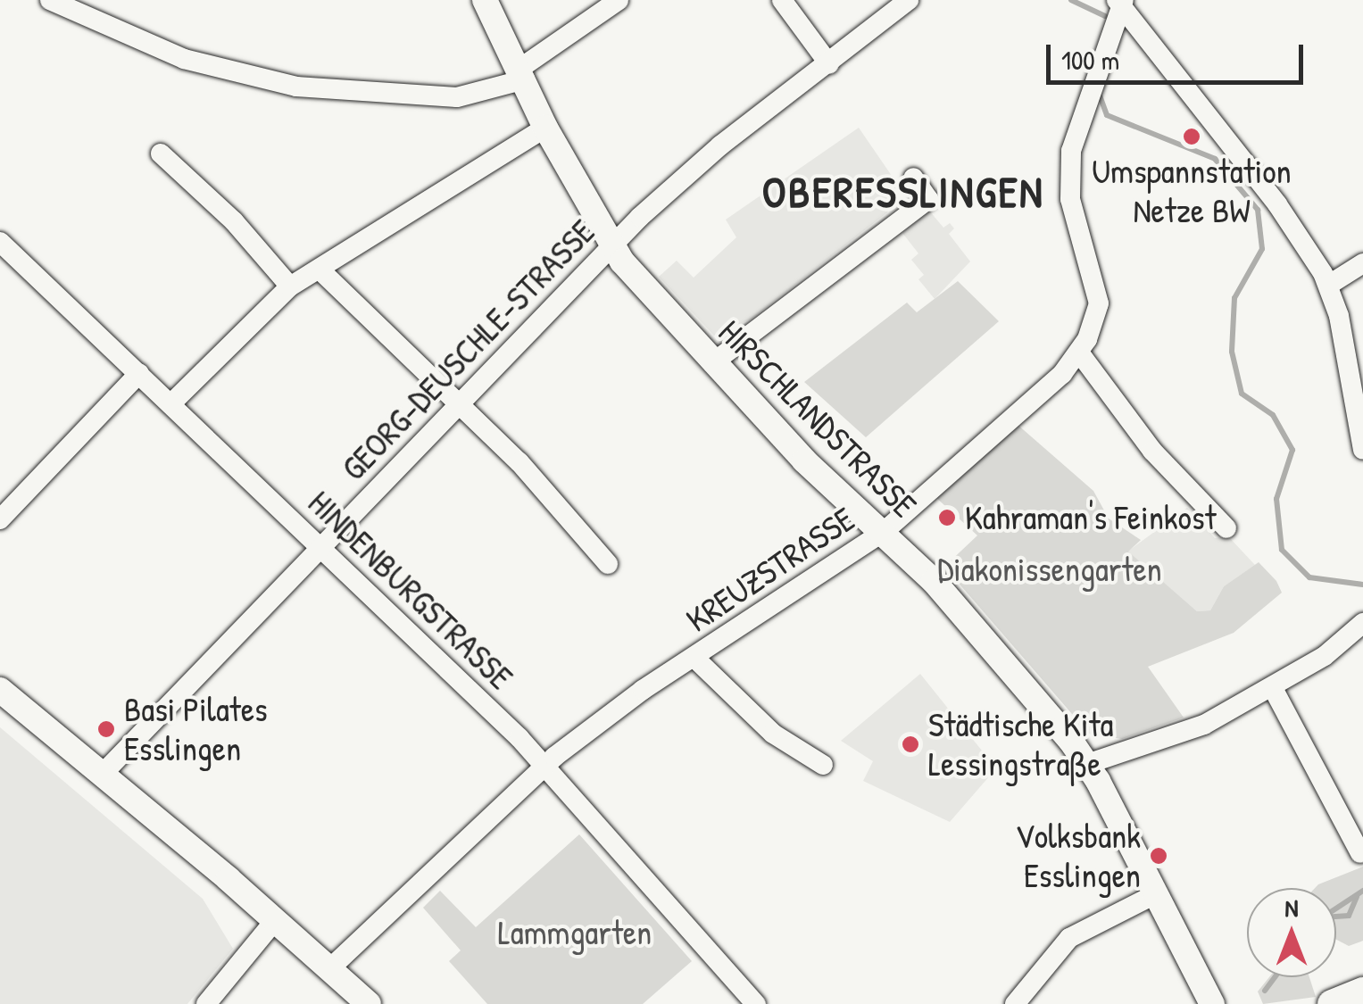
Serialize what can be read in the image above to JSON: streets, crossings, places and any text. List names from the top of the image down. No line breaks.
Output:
{"streets":{"street":["GEORG-DEUSCHLE-STRASSE","HIRSCHLANDSTRASSE","KREUZSTRASSE","HINDENBURGSTRASSE"]},"crossings":[["GEORG-DEUSCHLE-STRASSE","HIRSCHLANDSTRASSE"],["GEORG-DEUSCHLE-STRASSE","HINDENBURGSTRASSE"],["HIRSCHLANDSTRASSE","KREUZSTRASSE"],["KREUZSTRASSE","HINDENBURGSTRASSE"]],"districts":["OBERESSLINGEN"],"parks":["Diakonissengarten","Lammgarten"],"places":["Umspannstation Netze BW","Kahraman's Feinkost","Basi Pilates Esslingen","Städtische Kita Lessingstraße","Volksbank Esslingen"],"scale_bar":"100 m","north":"top"}
